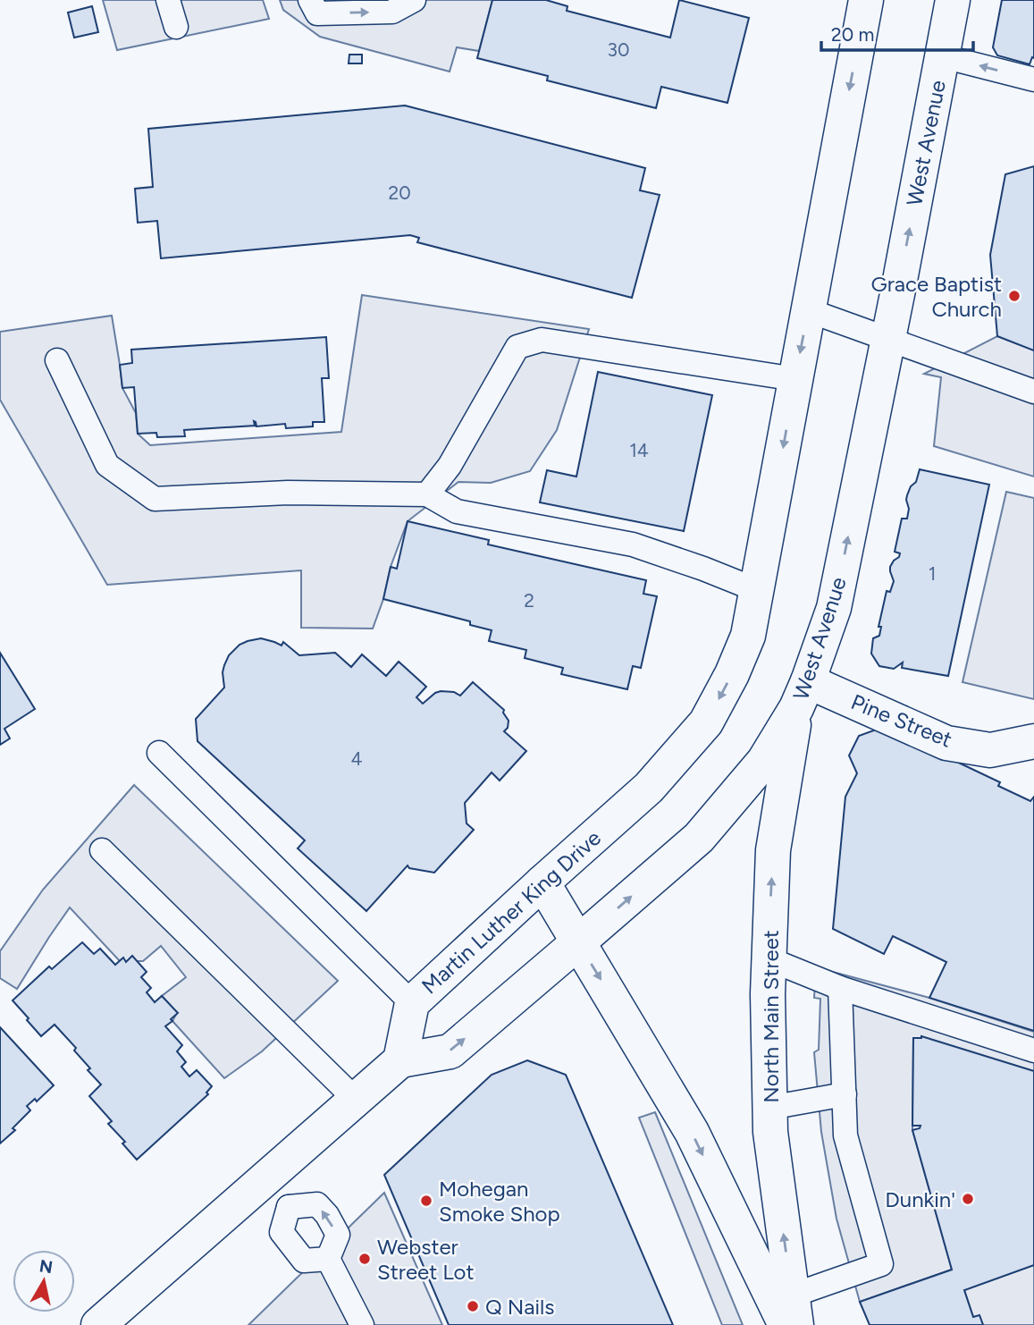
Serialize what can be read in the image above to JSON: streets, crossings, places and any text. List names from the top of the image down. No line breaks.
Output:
{"streets":{"main road":["West Avenue","Pine Street","Martin Luther King Drive","North Main Street"]},"crossings":[["West Avenue","Pine Street"],["West Avenue","Martin Luther King Drive"],["West Avenue","North Main Street"],["Pine Street","North Main Street"]],"one_way":["Martin Luther King Drive","North Main Street"],"places":["Grace Baptist Church","Dunkin'","Mohegan Smoke Shop","Webster Street Lot","Q Nails"],"house_numbers":["30","20","14","1","2","4"],"scale_bar":"20 m","north":"top"}
